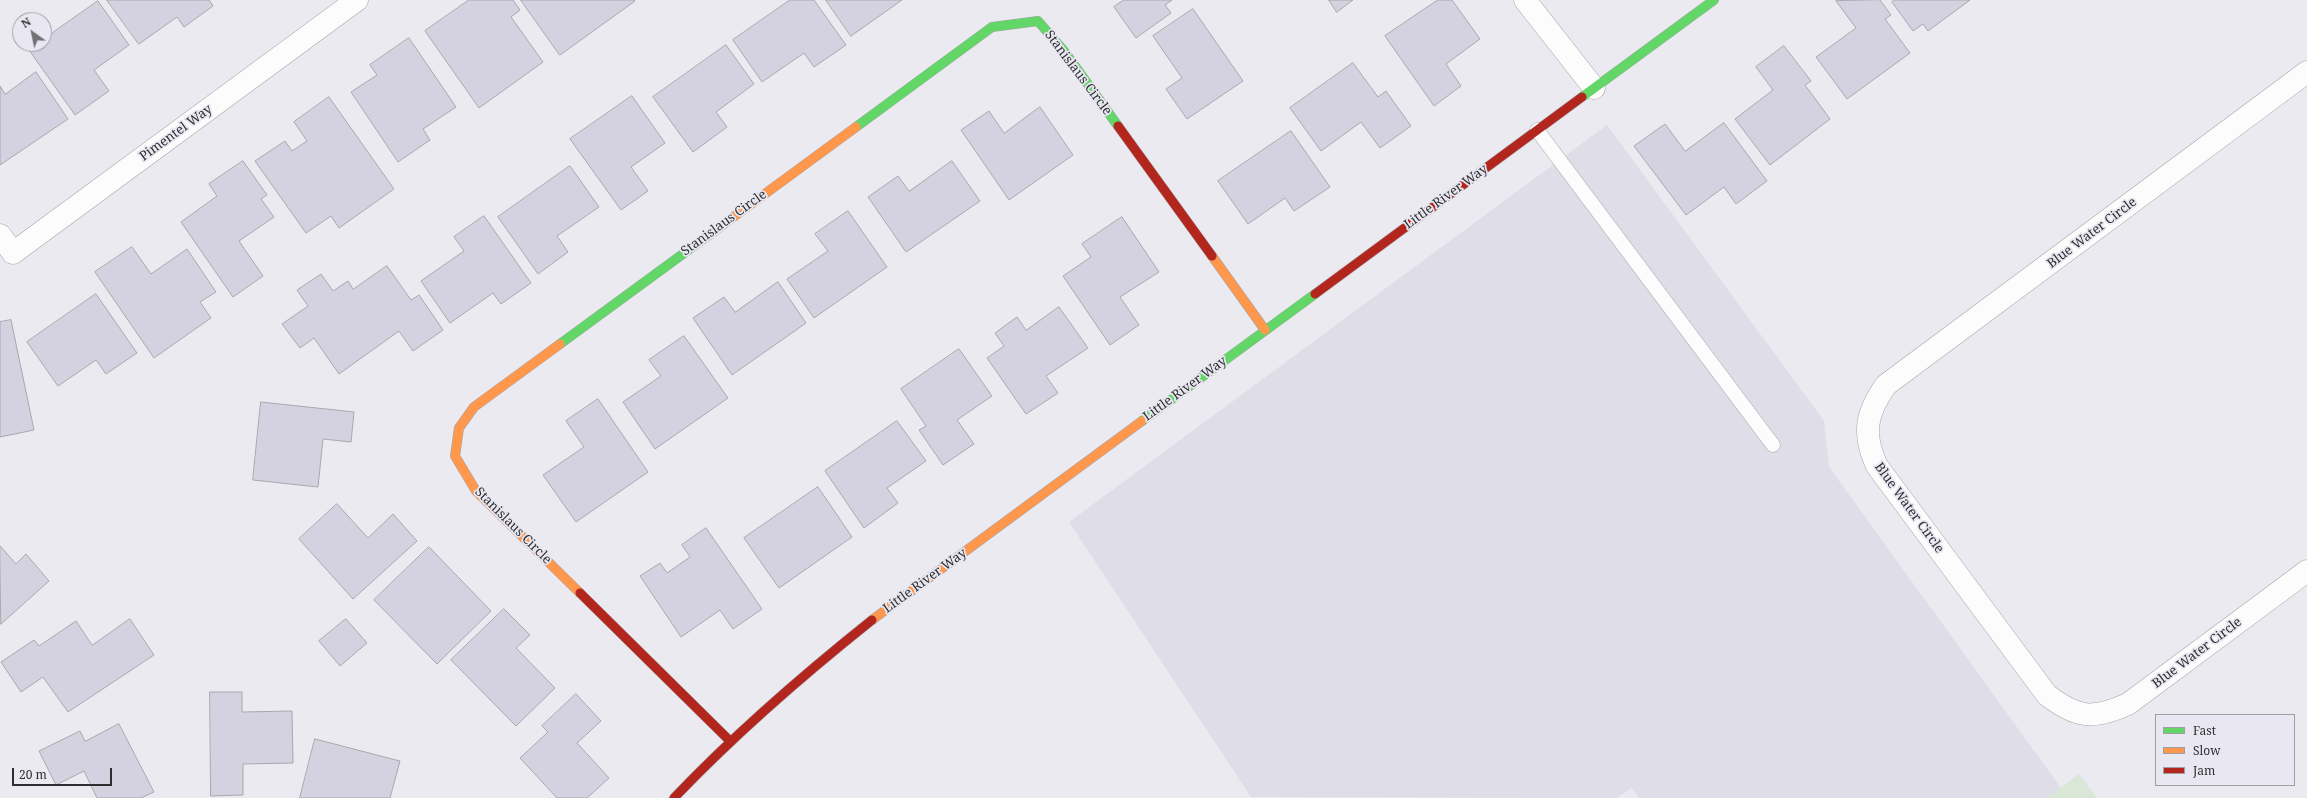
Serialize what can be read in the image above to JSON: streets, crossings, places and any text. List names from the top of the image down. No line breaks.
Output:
{"streets":{"street":["Stanislaus Circle","Pimentel Way","Little River Way","Blue Water Circle"]},"crossings":[["Stanislaus Circle","Little River Way"]],"legend":["Fast","Slow","Jam"],"scale_bar":"20 m","north":"top left"}
